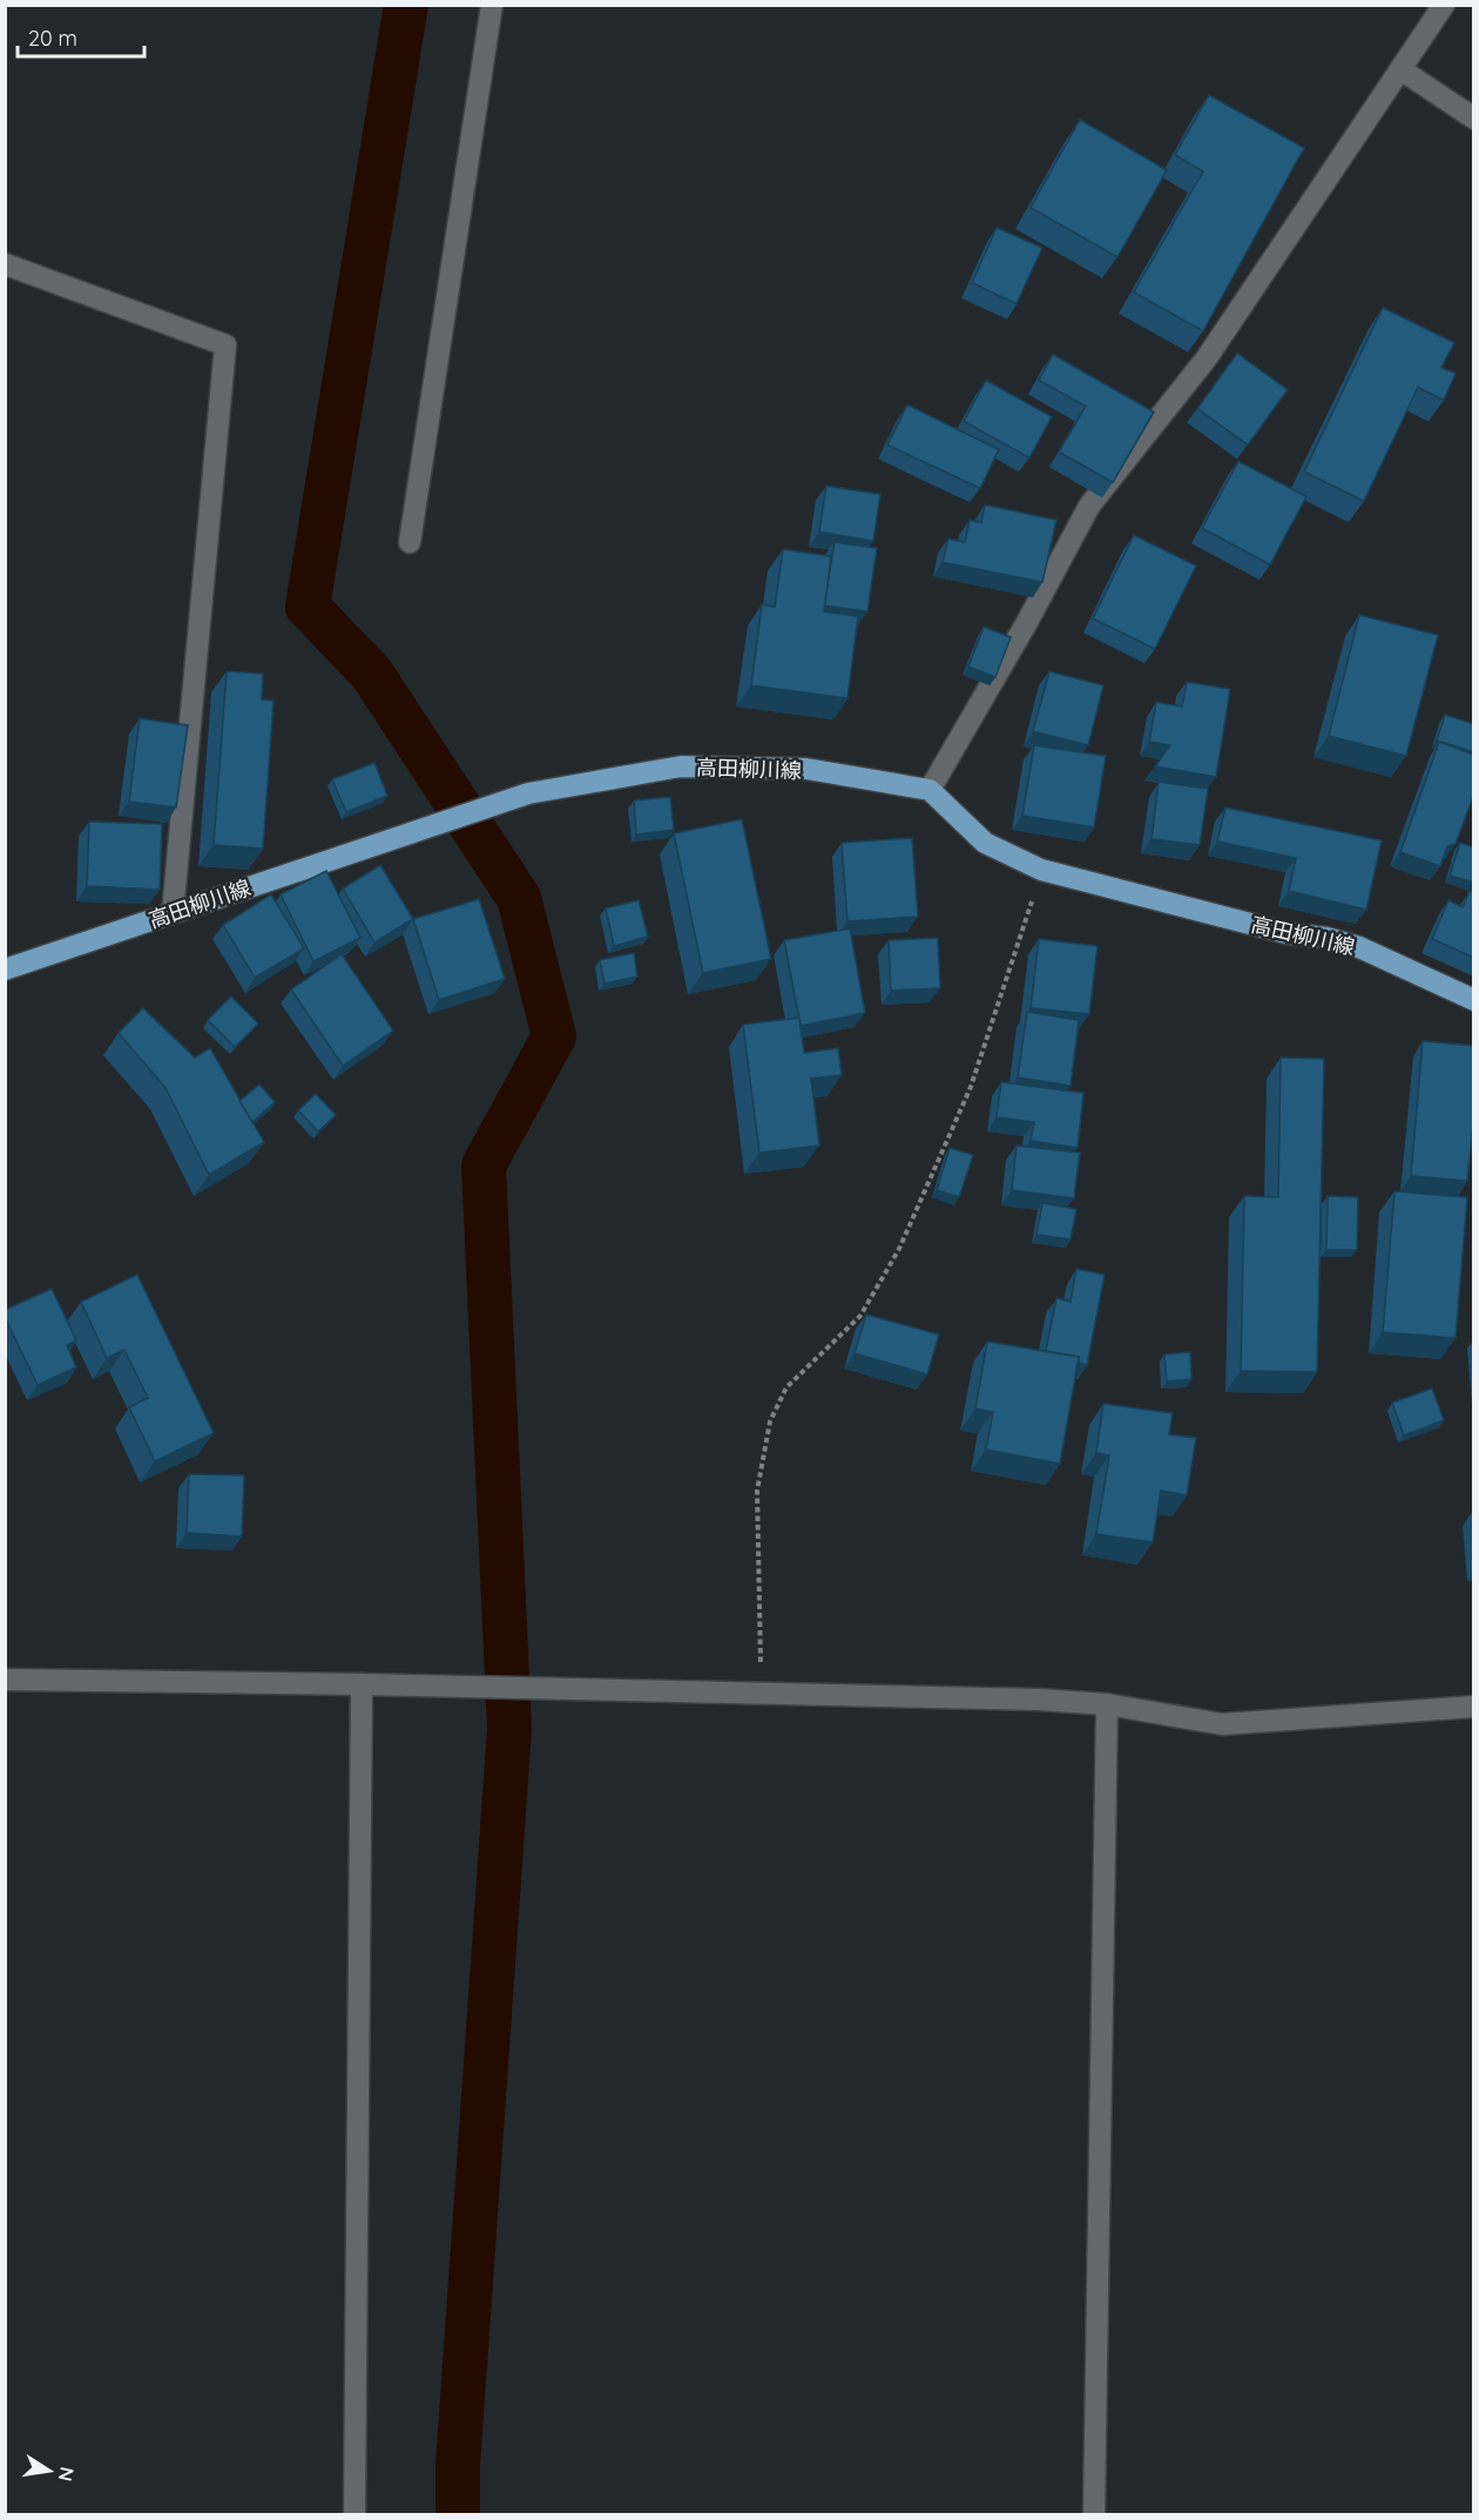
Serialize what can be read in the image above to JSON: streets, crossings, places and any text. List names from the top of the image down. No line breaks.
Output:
{"streets":{"main road":["高田柳川線"]},"scale_bar":"20 m","north":"right"}
